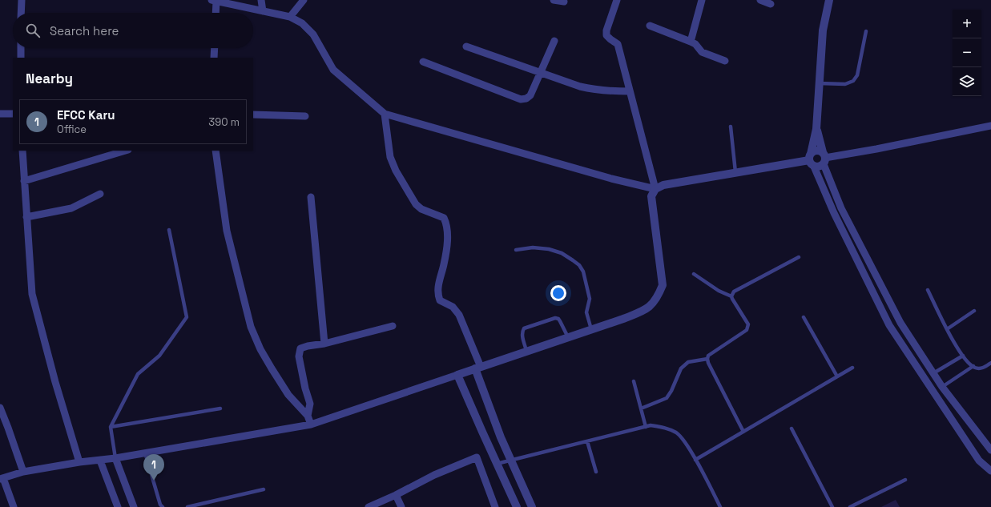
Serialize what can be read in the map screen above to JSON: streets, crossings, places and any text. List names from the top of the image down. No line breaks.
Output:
{"page":{"map_buttons":["+","−"],"search":"Search here","heading":"Nearby","list":[{"mark":"1","name":"EFCC Karu","note":"Office","value":"390 m"}],"pins":"1"}}
